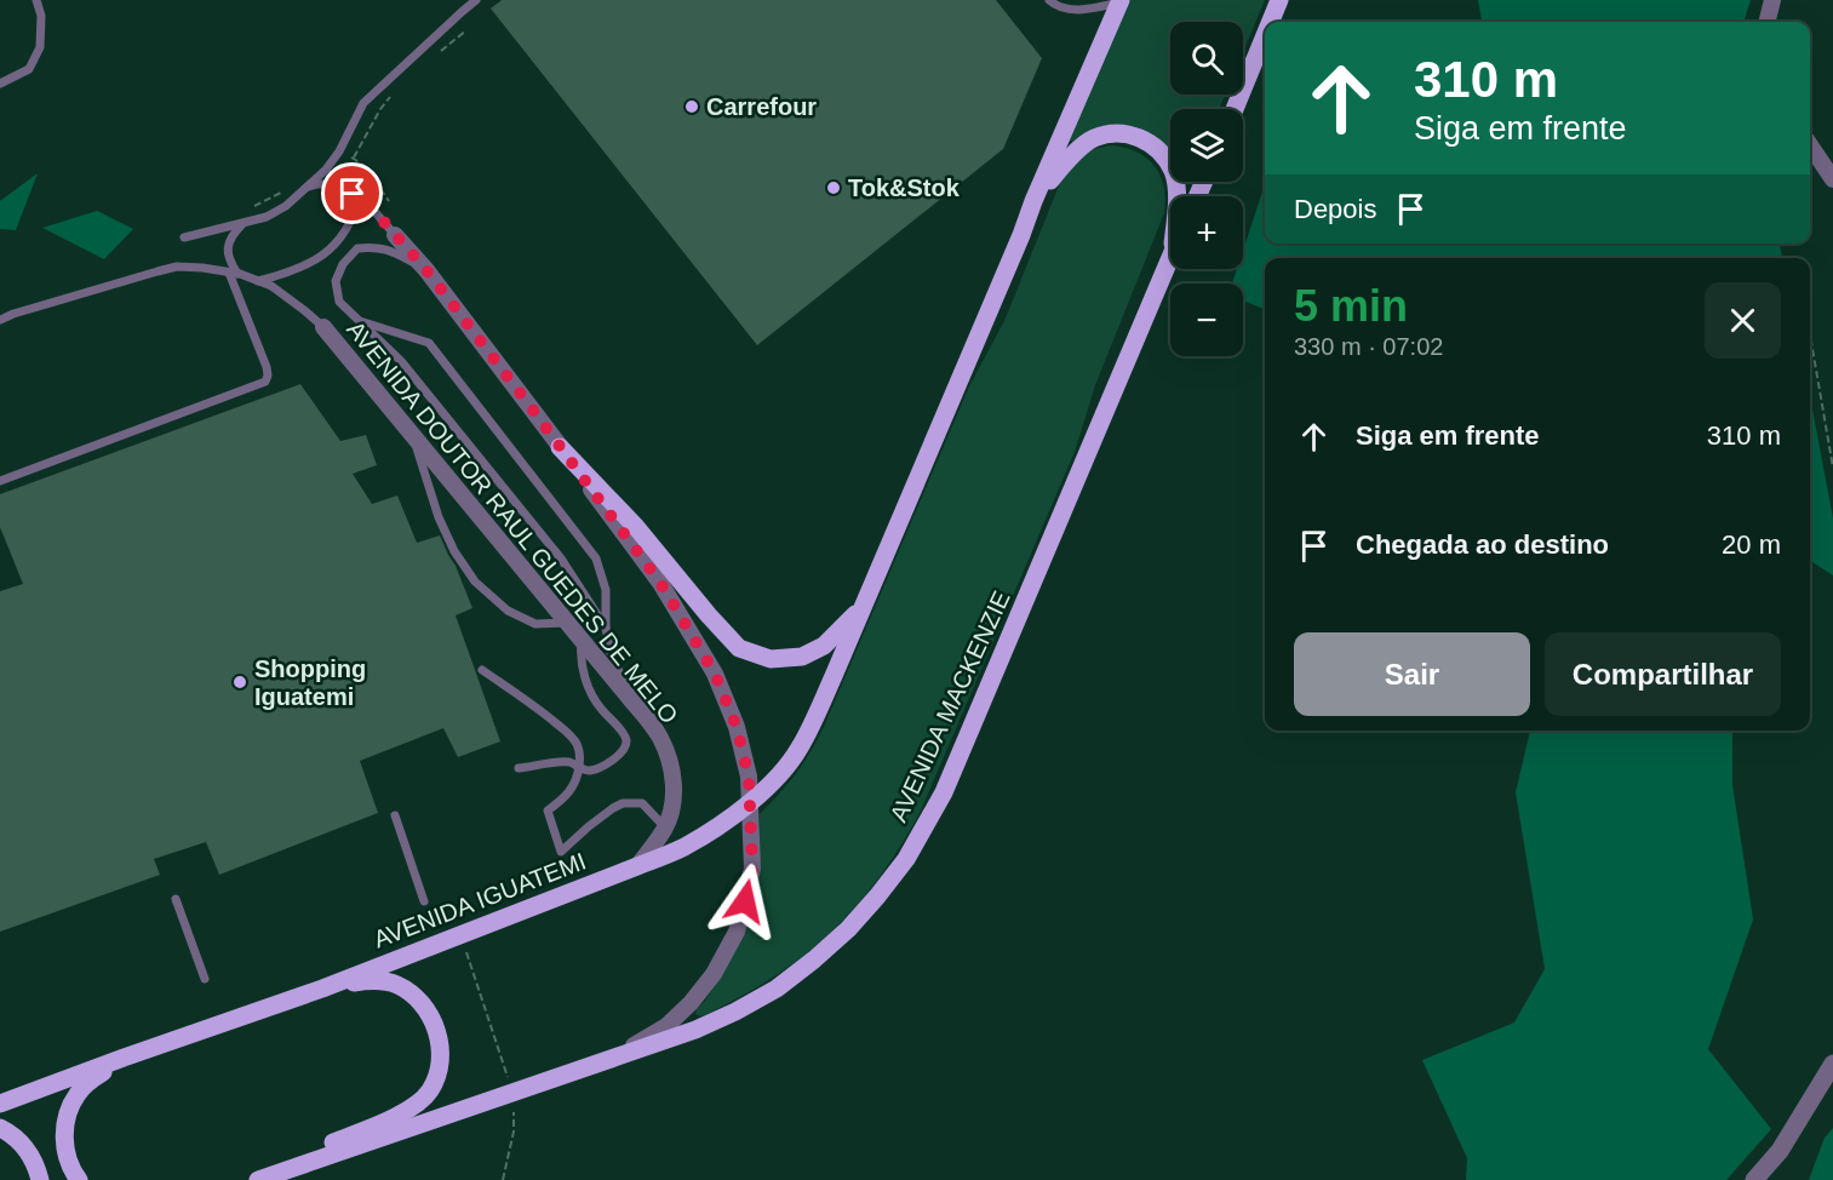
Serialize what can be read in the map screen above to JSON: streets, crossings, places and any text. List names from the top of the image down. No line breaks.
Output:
{"streets":{"main road":["AVENIDA MACKENZIE","AVENIDA IGUATEMI"],"street":["AVENIDA DOUTOR RAUL GUEDES DE MELO"]},"crossings":[["AVENIDA DOUTOR RAUL GUEDES DE MELO","AVENIDA IGUATEMI"]],"places":["Carrefour","Tok&Stok","Shopping Iguatemi"],"page":{"map_buttons":["+","−"],"turn":["310 m","Siga em frente"],"then":"Depois","heading":["5 min","330 m · 07:02"],"list":[{"name":"Siga em frente","value":"310 m"},{"name":"Chegada ao destino","value":"20 m"}],"buttons":["Sair","Compartilhar"]}}
